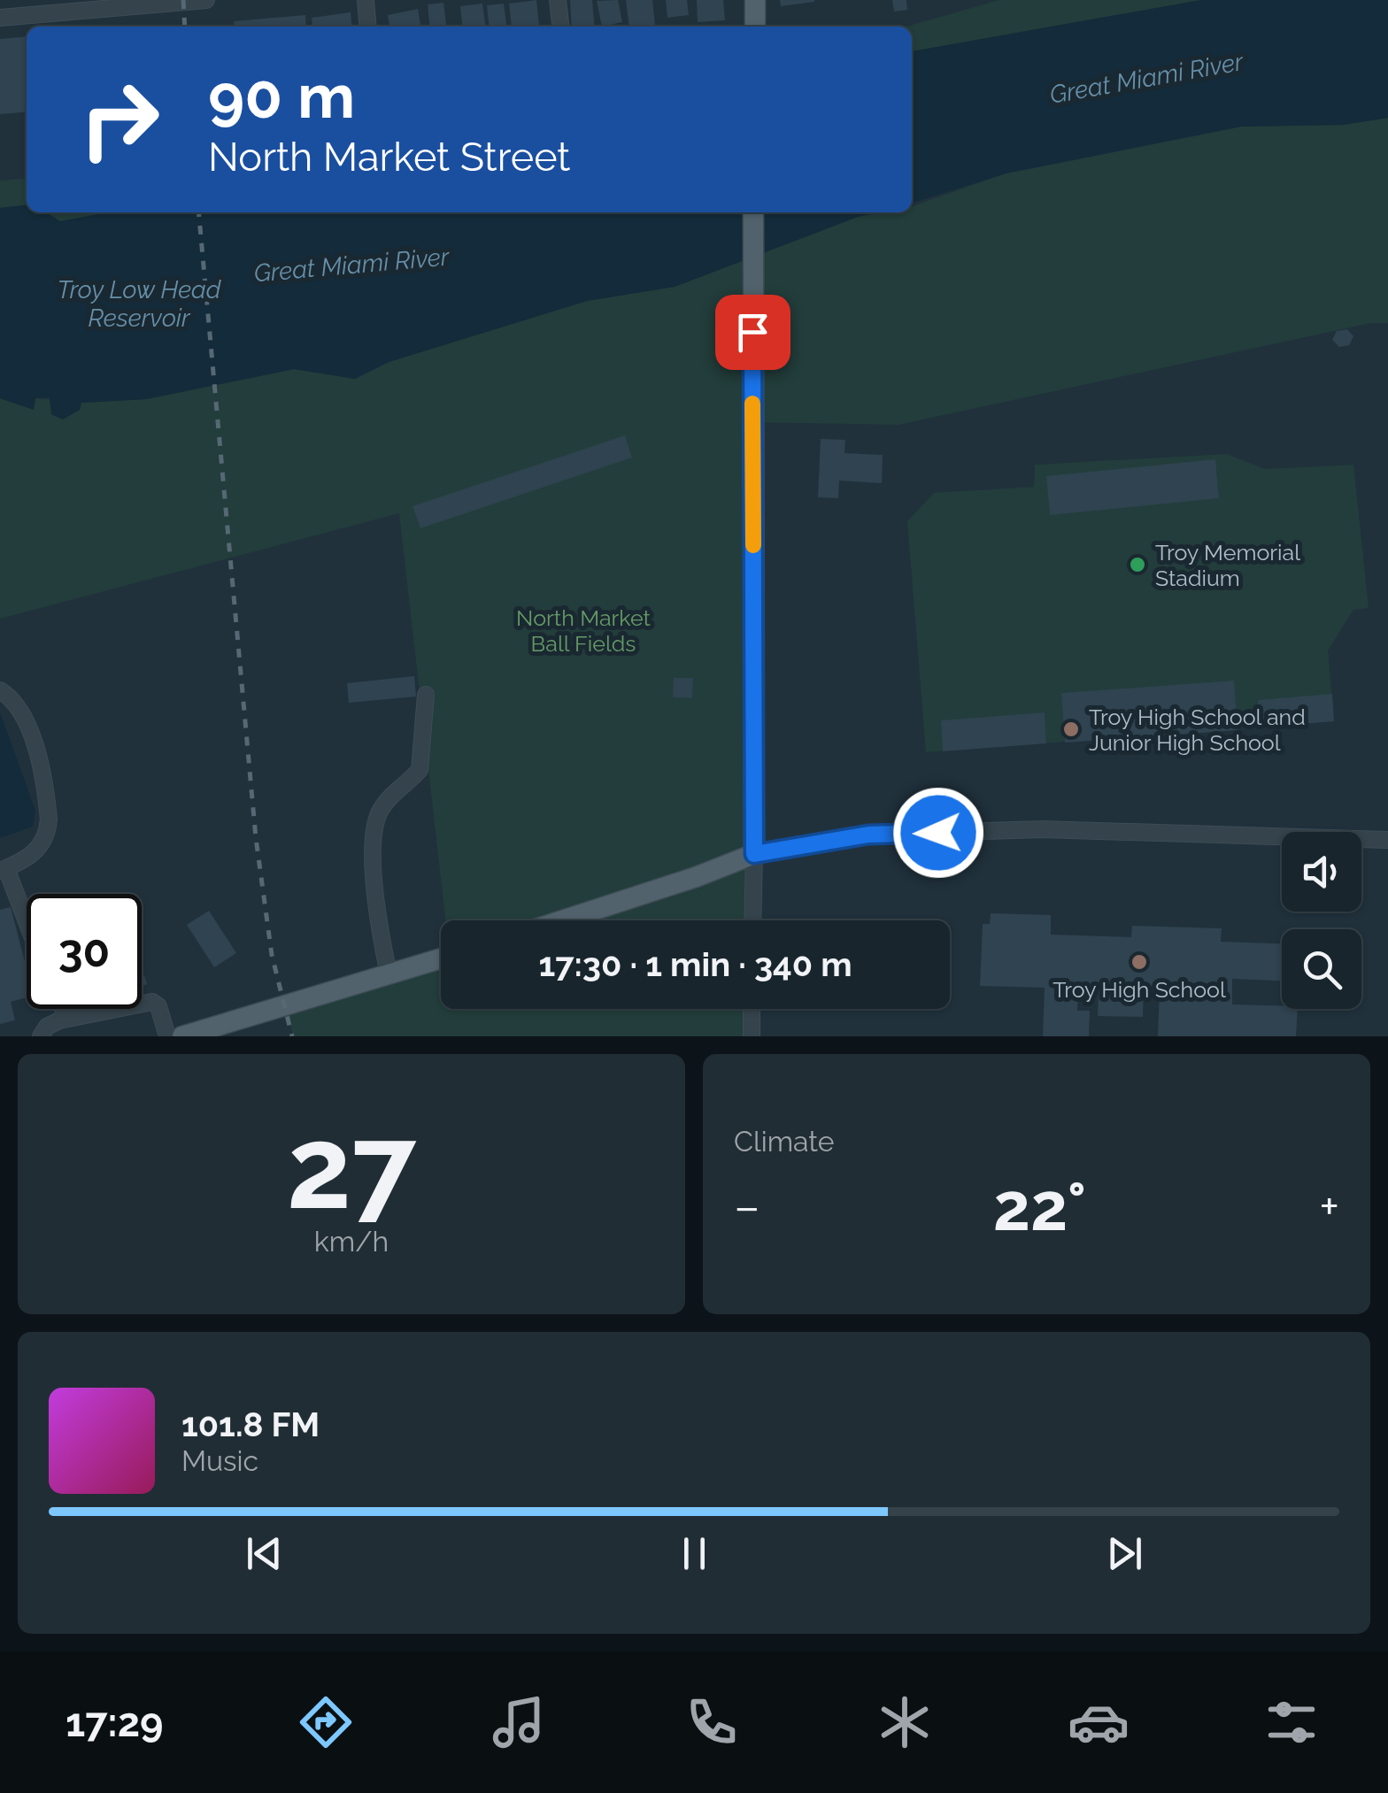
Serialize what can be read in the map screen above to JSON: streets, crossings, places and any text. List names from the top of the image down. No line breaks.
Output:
{"water":["Great Miami River","Troy Low Head Reservoir"],"parks":["North Market Ball Fields"],"places":["Troy Memorial Stadium","Troy High School and Junior High School","Troy High School"],"page":{"turn":["90 m","North Market Street"],"limit":"30","trip":"17:30 · 1 min · 340 m","tile":[["27","km/h"],"Climate"],"heat":["−","22°","+"],"song":["101.8 FM","Music"],"tabs":"17:29"}}
